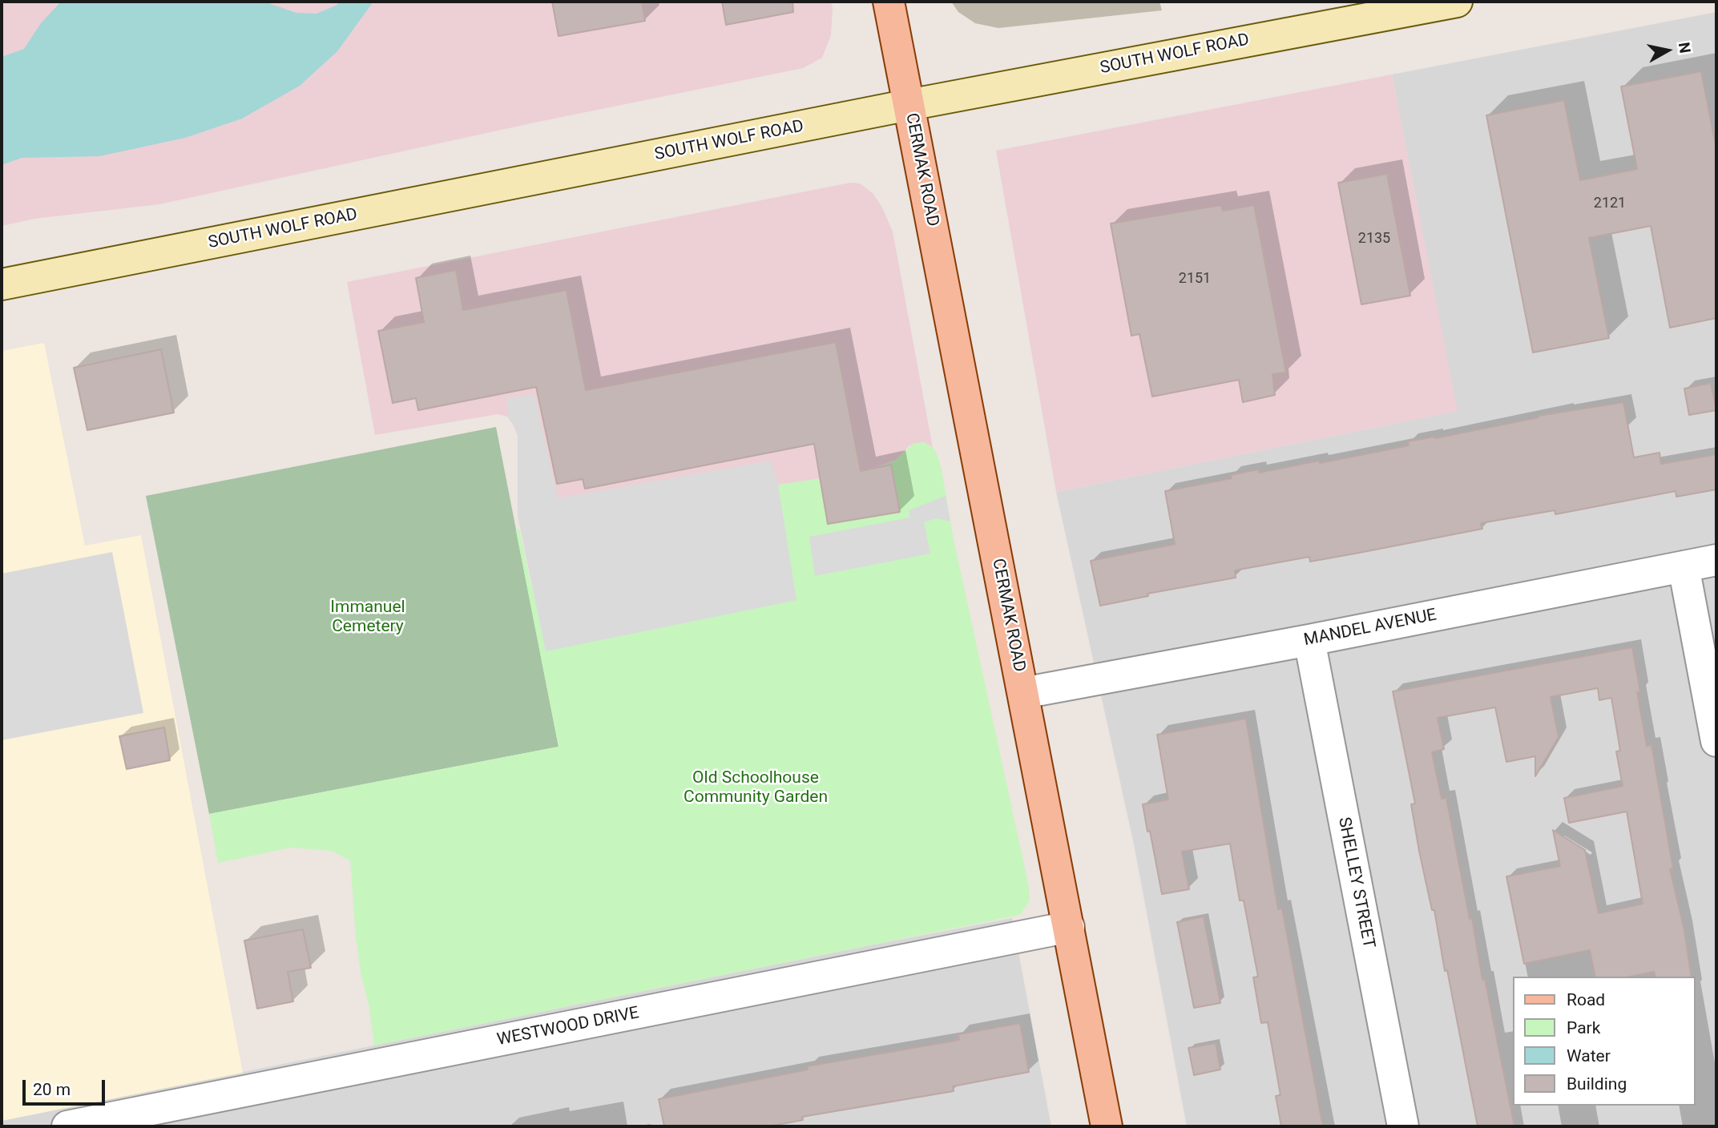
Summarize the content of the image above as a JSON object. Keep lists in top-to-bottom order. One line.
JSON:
{"streets":{"main road":["SOUTH WOLF ROAD","CERMAK ROAD"],"street":["MANDEL AVENUE","SHELLEY STREET","WESTWOOD DRIVE"]},"crossings":[["SOUTH WOLF ROAD","CERMAK ROAD"],["CERMAK ROAD","MANDEL AVENUE"],["CERMAK ROAD","WESTWOOD DRIVE"],["MANDEL AVENUE","SHELLEY STREET"]],"parks":["Immanuel Cemetery","Old Schoolhouse Community Garden"],"house_numbers":["2121","2135","2151"],"legend":["Road","Park","Water","Building"],"scale_bar":"20 m","north":"right"}
